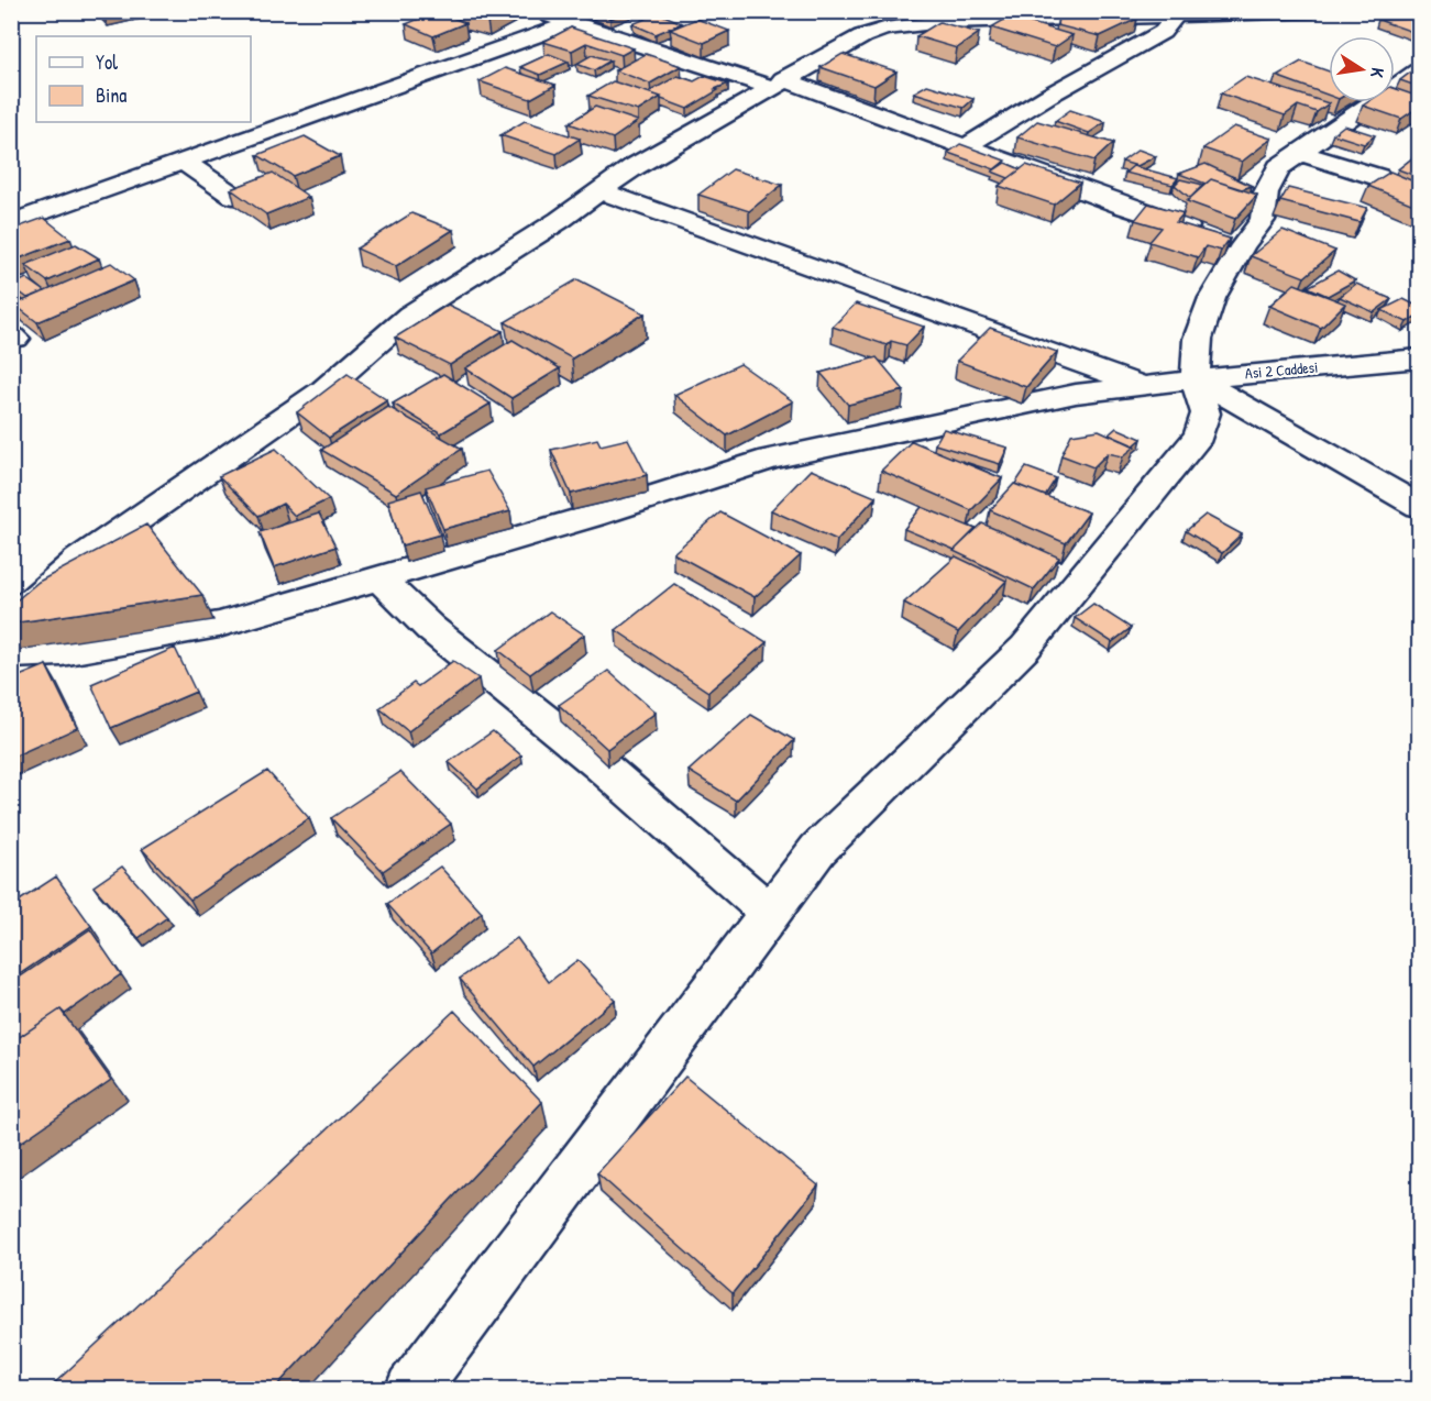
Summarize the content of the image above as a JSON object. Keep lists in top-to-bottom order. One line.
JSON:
{"streets":{"street":["Asi 2 Caddesi"]},"legend":["Yol","Bina"],"north":"right"}
